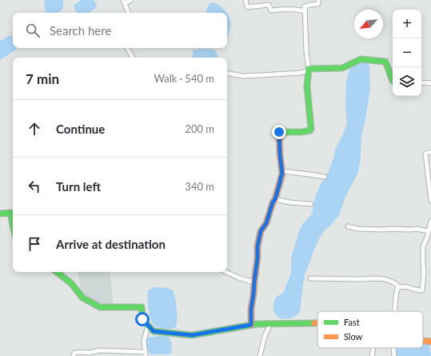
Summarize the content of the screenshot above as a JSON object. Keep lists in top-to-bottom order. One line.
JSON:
{"legend":["Fast","Slow"],"north":"bottom left","page":{"map_buttons":["+","−"],"search":"Search here","heading":["7 min","Walk · 540 m"],"list":[["Continue","200 m"],["Turn left","340 m"],"Arrive at destination"]}}
